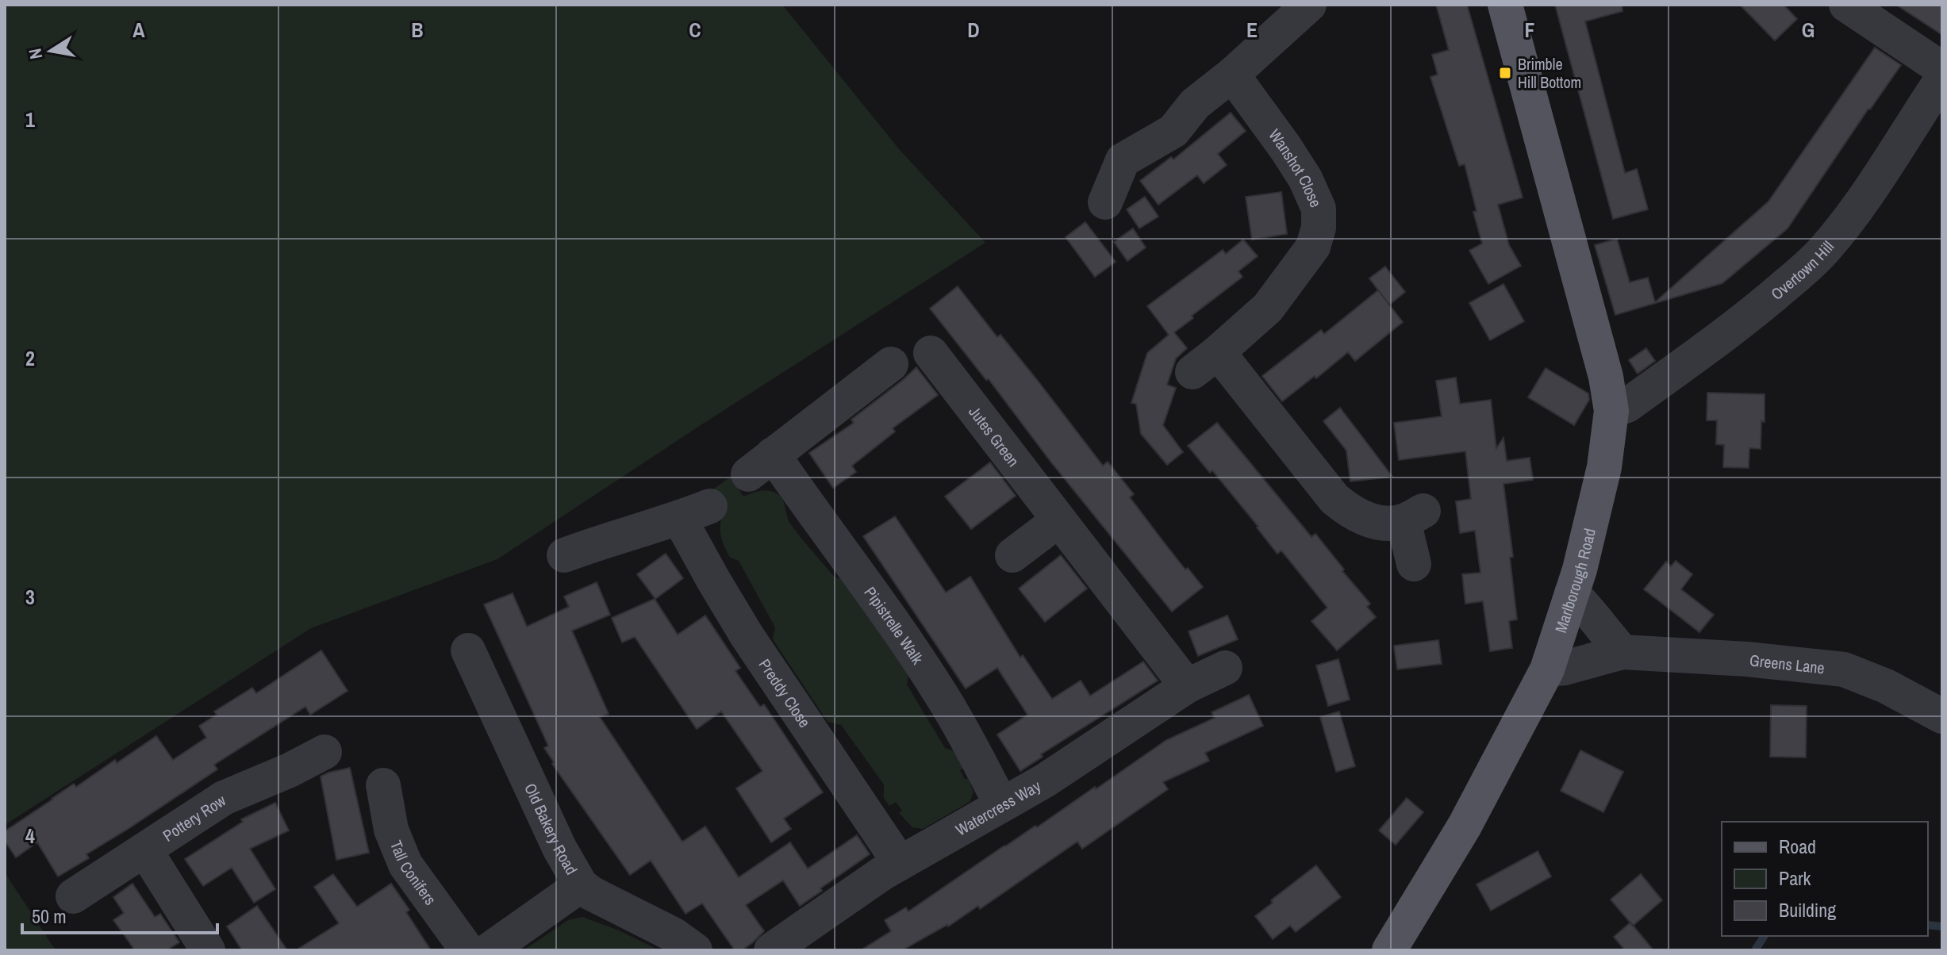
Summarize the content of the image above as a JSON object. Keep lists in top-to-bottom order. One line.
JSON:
{"streets":{"main road":["Marlborough Road"],"street":["Wanshot Close","Overtown Hill","Jutes Green","Pipistrelle Walk","Greens Lane","Preddy Close","Watercress Way","Pottery Row","Old Bakery Road","Tall Conifers"]},"crossings":[["Overtown Hill","Marlborough Road"],["Jutes Green","Watercress Way"],["Marlborough Road","Greens Lane"],["Pipistrelle Walk","Watercress Way"],["Preddy Close","Watercress Way"]],"places":{"transit":["Brimble Hill Bottom"]},"legend":["Road","Park","Building"],"scale_bar":"50 m","north":"left","grid":{"columns":["A","B","C","D","E","F","G"],"rows":["1","2","3","4"]}}
